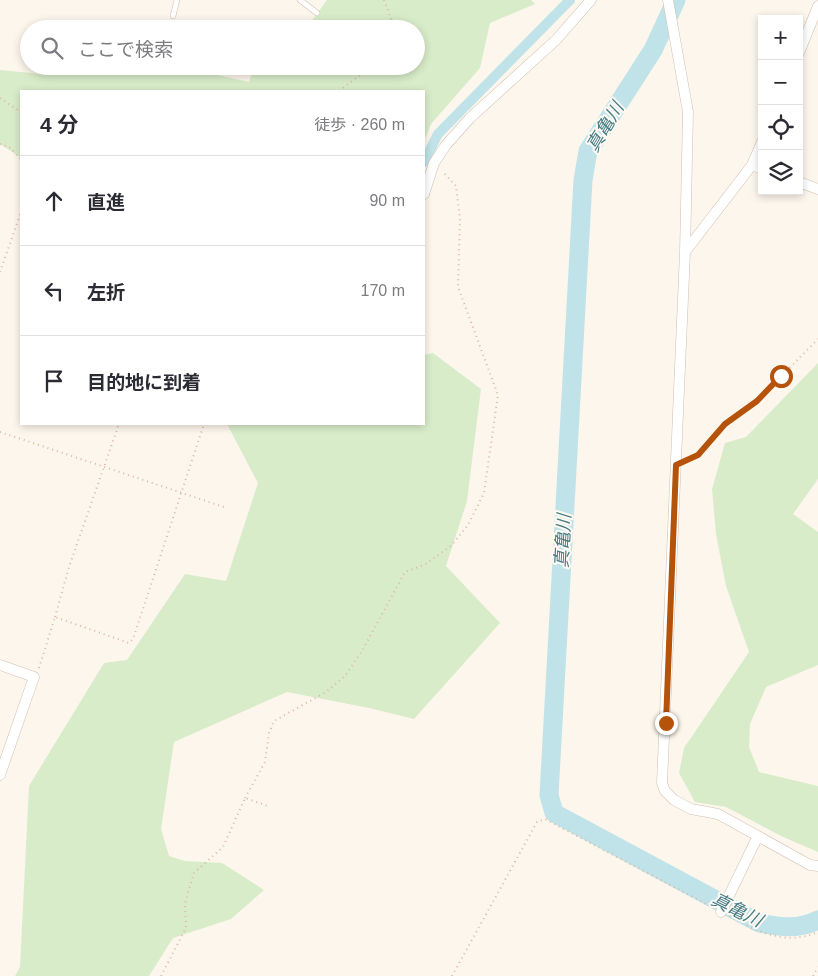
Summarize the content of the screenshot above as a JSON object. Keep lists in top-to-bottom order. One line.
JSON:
{"water":["真亀川"],"page":{"map_buttons":["+","−"],"search":"ここで検索","heading":["4 分","徒歩 · 260 m"],"list":[["直進","90 m"],["左折","170 m"],"目的地に到着"]}}
